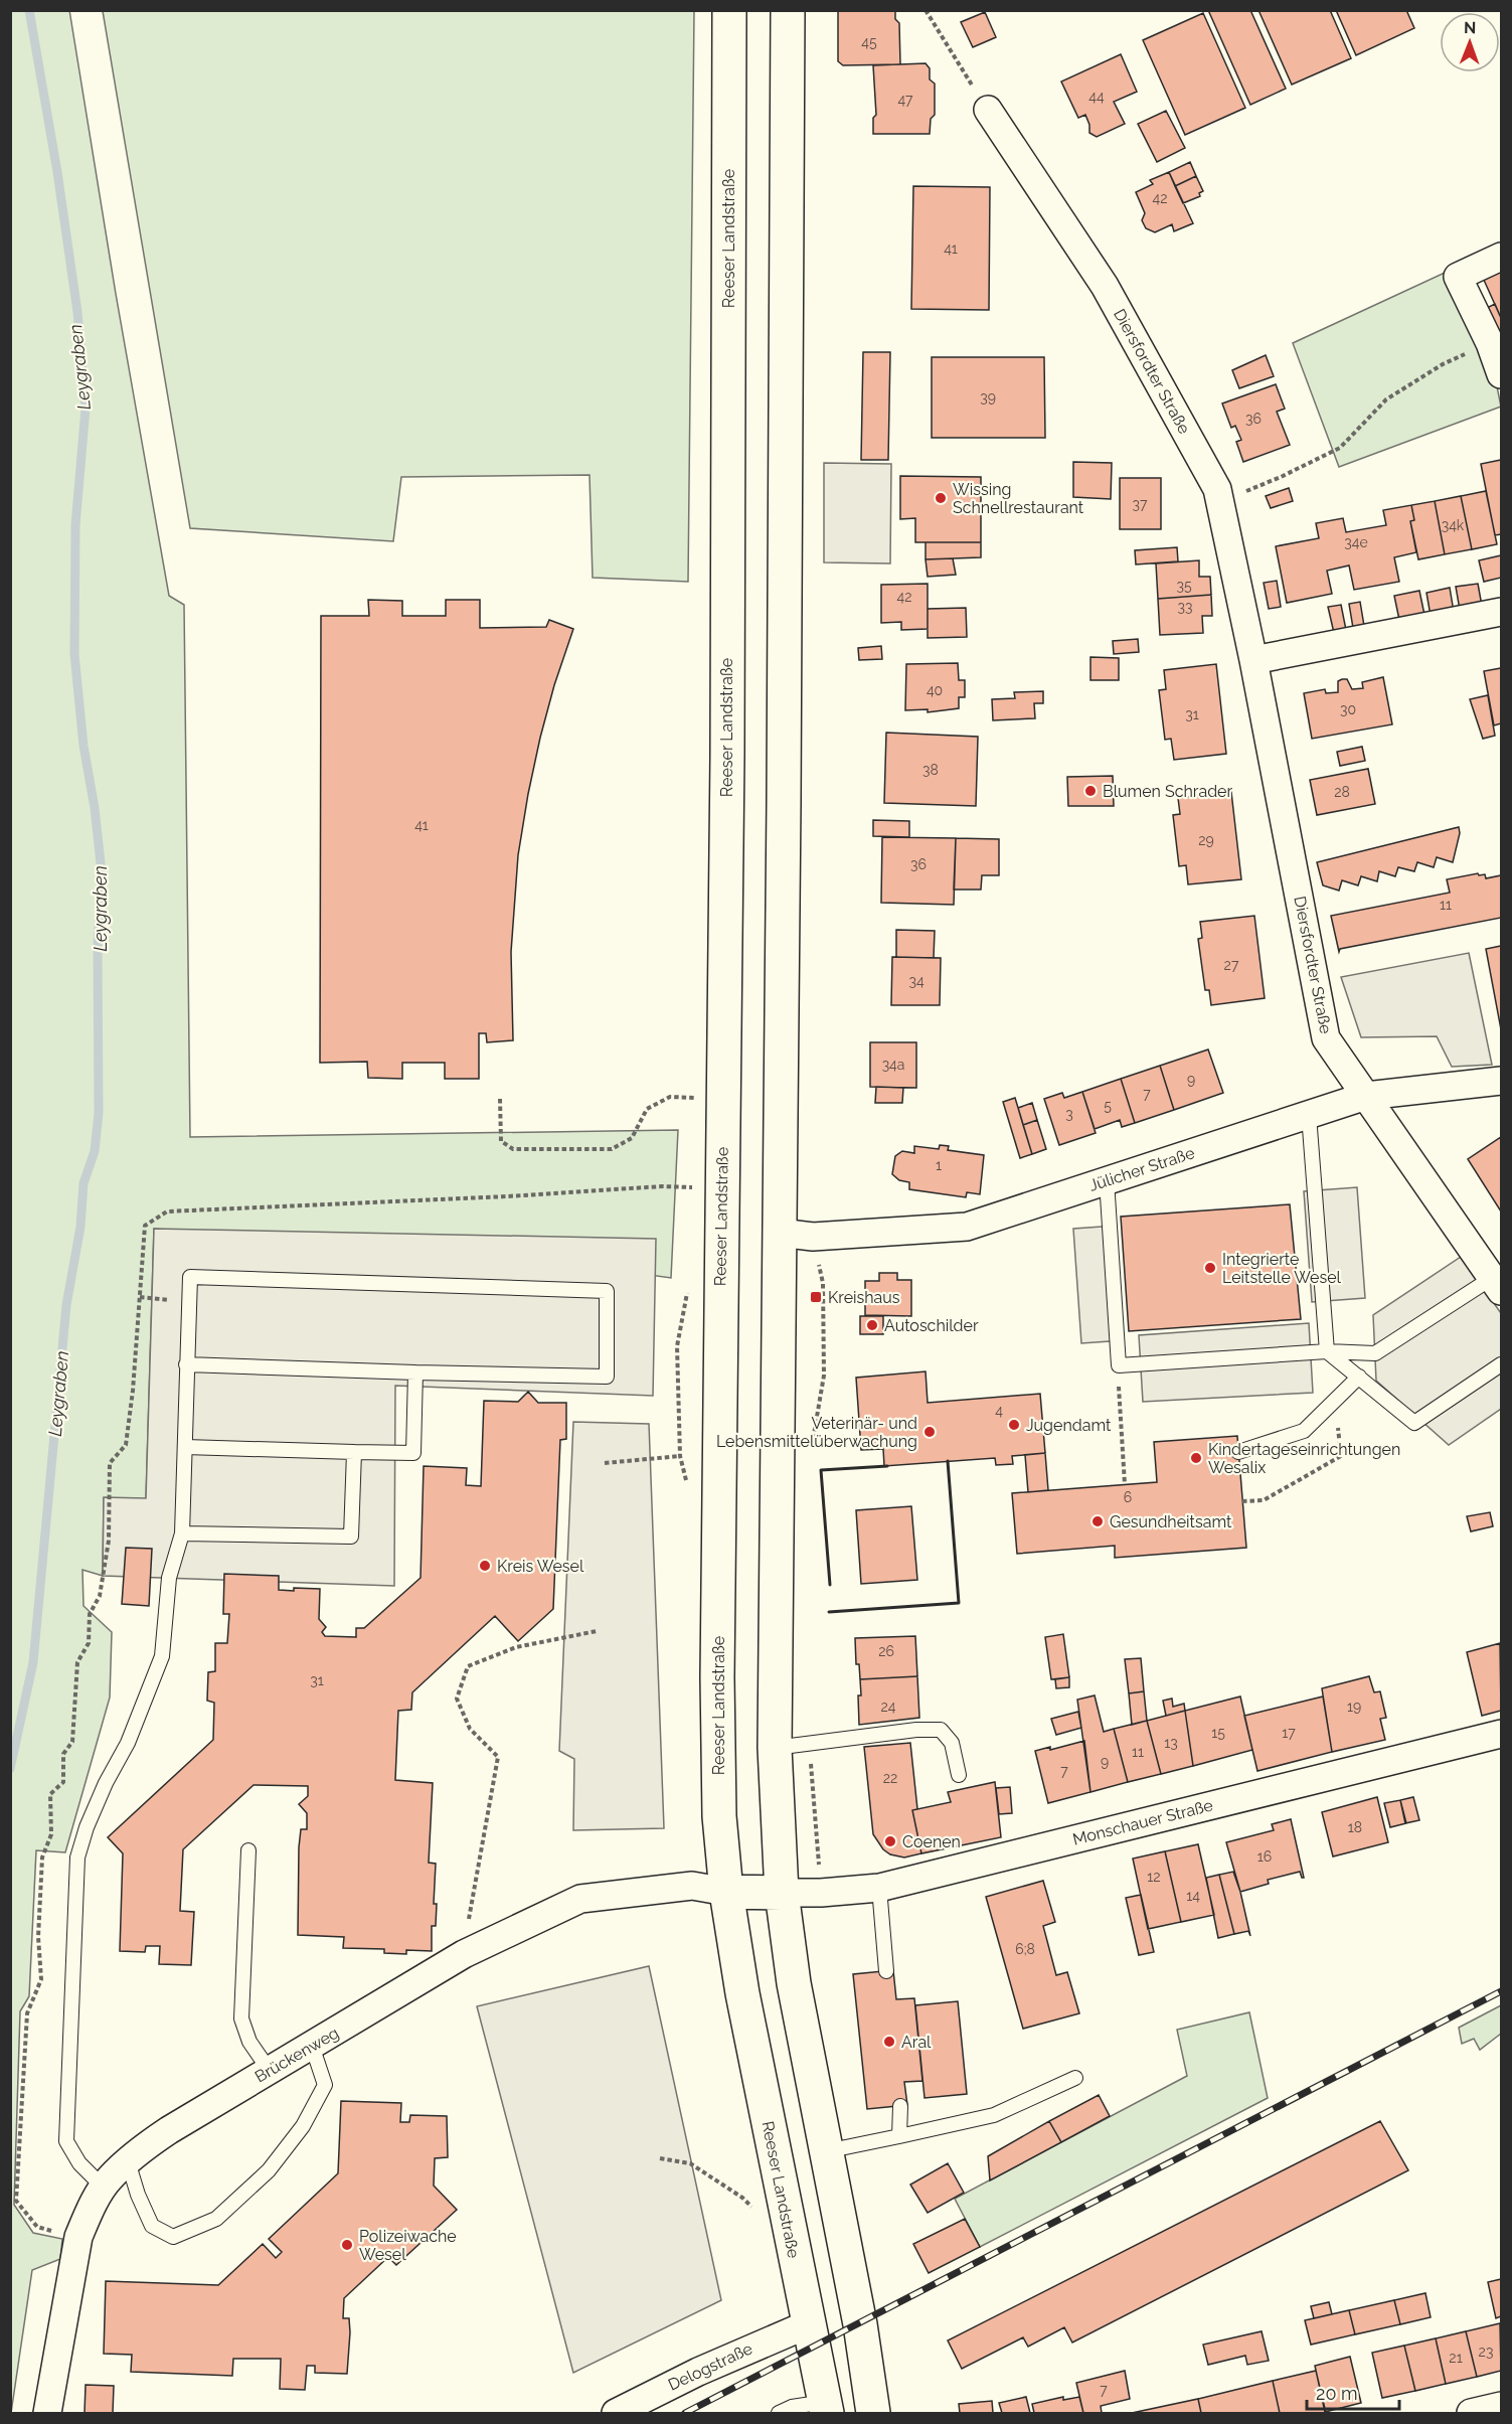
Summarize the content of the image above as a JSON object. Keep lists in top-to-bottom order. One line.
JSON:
{"streets":{"main road":["Reeser Landstraße"],"street":["Diersfordter Straße","Jülicher Straße","Monschauer Straße","Brückenweg","Delogstraße"]},"crossings":[["Reeser Landstraße","Brückenweg"],["Reeser Landstraße","Delogstraße"],["Diersfordter Straße","Jülicher Straße"]],"water":["Leygraben"],"places":{"other":["Wissing Schnellrestaurant","Blumen Schrader","Integrierte Leitstelle Wesel","Autoschilder","Jugendamt","Veterinär- und Lebensmittelüberwachung","Kindertageseinrichtungen Wesalix","Gesundheitsamt","Kreis Wesel","Coenen","Aral","Polizeiwache Wesel"],"transit":["Kreishaus"]},"house_numbers":["45","44","47","42","41","39","36","37","34k","34e","35","42","33","40","30","31","38","28","41","29","36","11","27","34","34a","9","7","5","3","1","4","6","26","31","24","19","15","17","13","11","9","7","22","18","16","12","14","6;8","23","21","7"],"scale_bar":"20 m","north":"top"}
